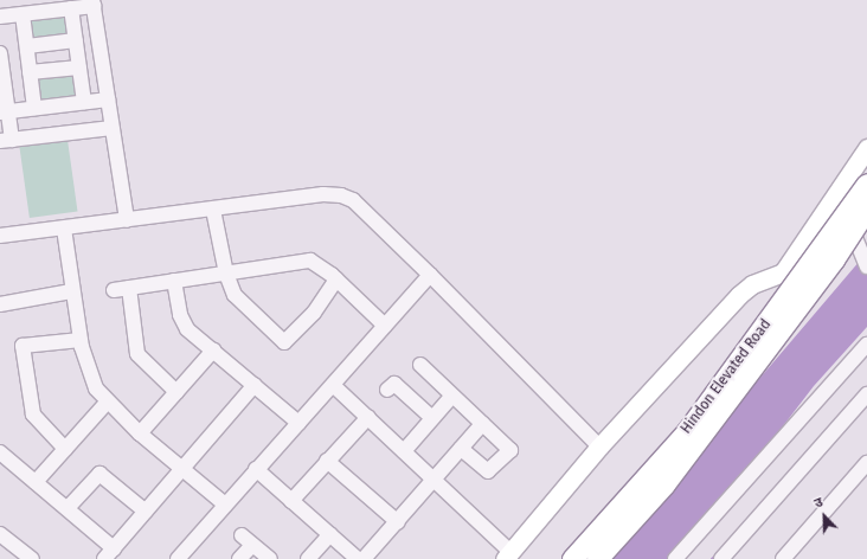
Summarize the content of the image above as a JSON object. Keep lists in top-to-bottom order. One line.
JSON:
{"streets":{"highway":["Hindon Elevated Road"]},"north":"top left"}
